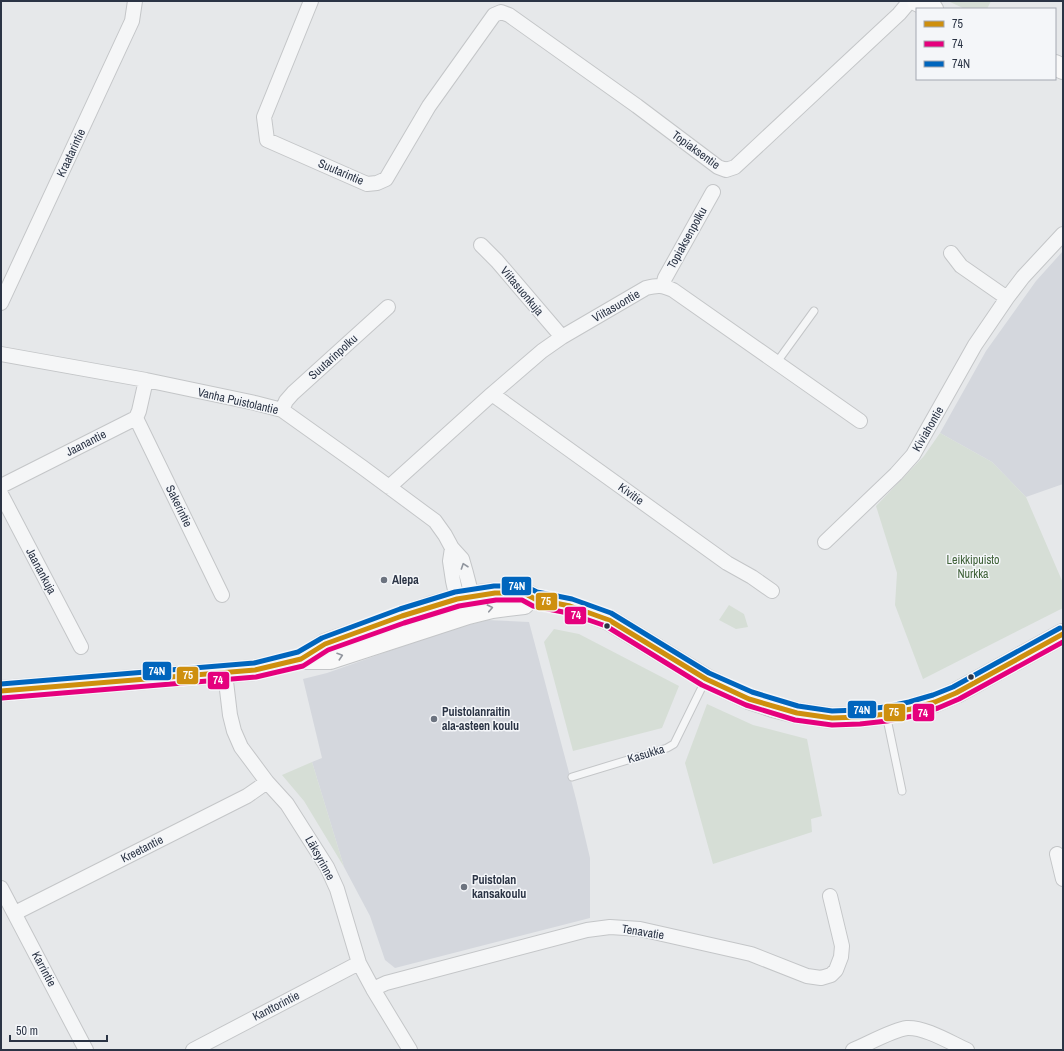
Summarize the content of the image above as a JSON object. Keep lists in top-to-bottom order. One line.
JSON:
{"streets":{"street":["Topiaksentie","Kraatarintie","Suutarintie","Topiaksenpolku","Viitasuonkuja","Viitasuontie","Suutarinpolku","Vanha Puistolantie","Kiviahontie","Jaanantie","Kivitie","Sakerintie","Jaanankuja","Kreetantie","Läksyrinne","Tenavatie","Karrintie","Kanttorintie"],"lane":["Kasukka"]},"crossings":[["Topiaksentie","Suutarintie"],["Topiaksenpolku","Viitasuontie"],["Viitasuonkuja","Viitasuontie"],["Viitasuontie","Vanha Puistolantie"],["Viitasuontie","Kivitie"],["Suutarinpolku","Vanha Puistolantie"],["Jaanantie","Sakerintie"],["Kreetantie","Läksyrinne"],["Kreetantie","Karrintie"],["Läksyrinne","Tenavatie"],["Läksyrinne","Kanttorintie"]],"parks":["Leikkipuisto Nurkka"],"places":["Alepa","Puistolanraitin ala-asteen koulu","Puistolan kansakoulu"],"lines":["transit line 74N","transit line 75","transit line 74"],"legend":["75","74","74N"],"scale_bar":"50 m"}
